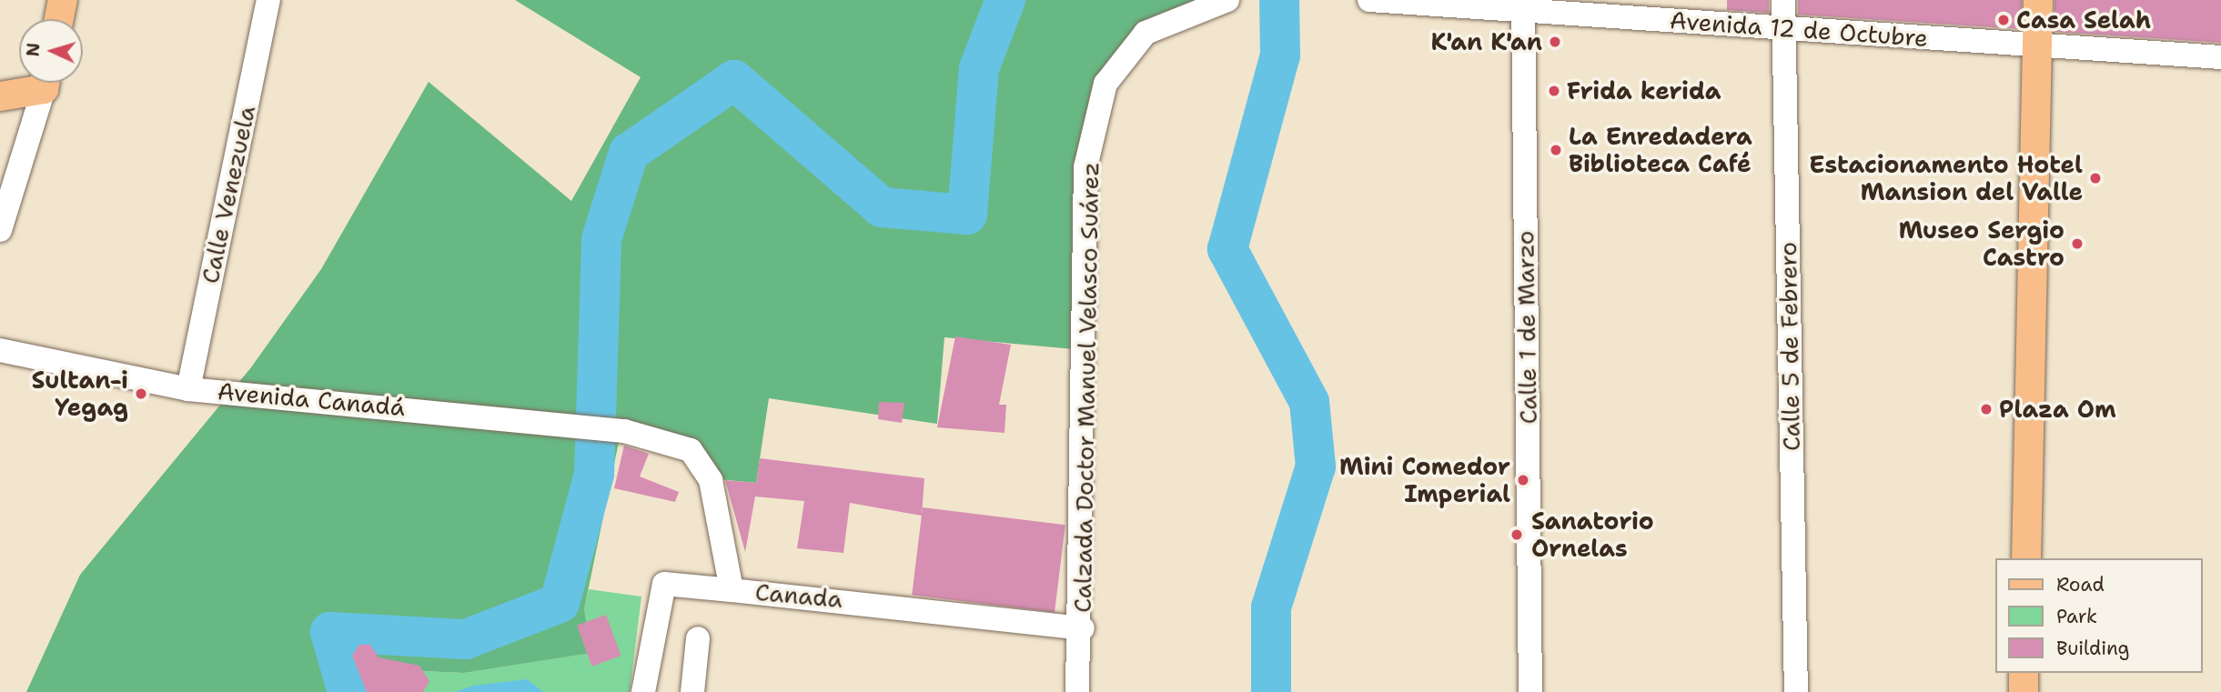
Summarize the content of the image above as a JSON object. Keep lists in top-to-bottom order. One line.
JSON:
{"streets":{"street":["Avenida 12 de Octubre","Calle Venezuela","Calle 1 de Marzo","Calle 5 de Febrero","Calzada Doctor Manuel Velasco Suárez","Avenida Canadá","Canada"]},"crossings":[["Avenida 12 de Octubre","Calle 1 de Marzo"],["Avenida 12 de Octubre","Calle 5 de Febrero"],["Calle Venezuela","Avenida Canadá"],["Calzada Doctor Manuel Velasco Suárez","Canada"],["Avenida Canadá","Canada"]],"places":["Casa Selah","K'an K'an","Frida kerida","La Enredadera Biblioteca Café","Estacionamento Hotel Mansion del Valle","Museo Sergio Castro","Sultan-i Yegag","Plaza Om","Mini Comedor Imperial","Sanatorio Ornelas"],"legend":["Road","Park","Building"],"north":"left"}
